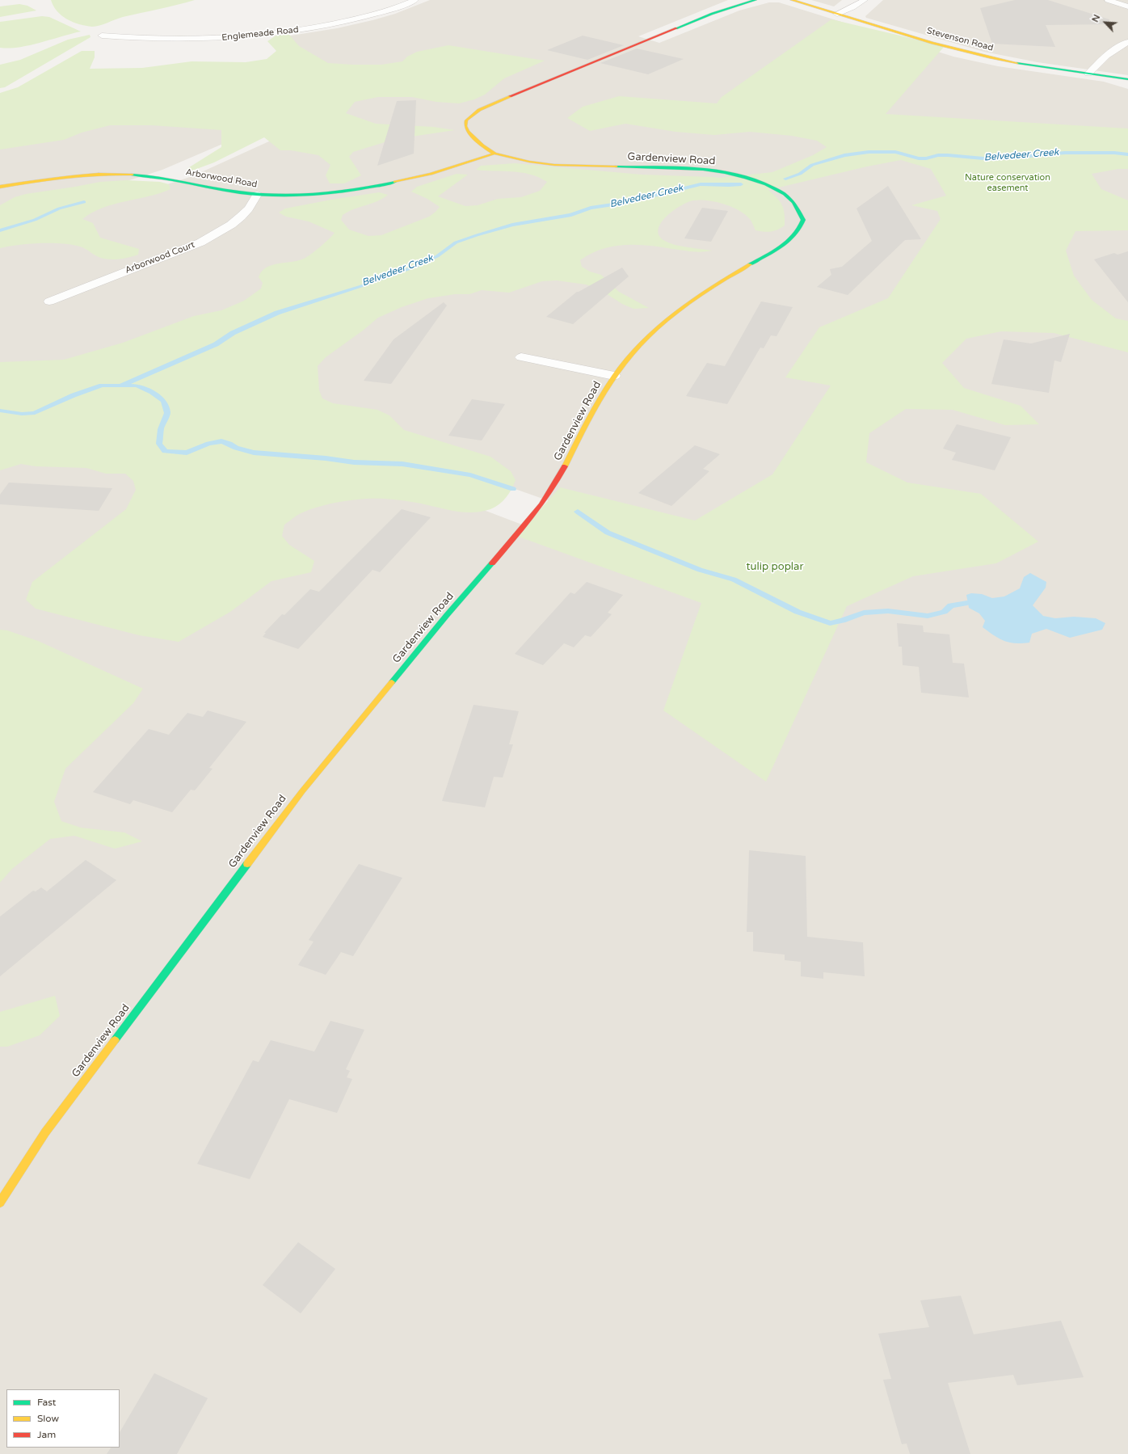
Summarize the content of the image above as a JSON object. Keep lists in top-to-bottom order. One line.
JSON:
{"streets":{"street":["Englemeade Road","Stevenson Road","Gardenview Road","Arborwood Road","Arborwood Court"]},"crossings":[["Gardenview Road","Arborwood Road"],["Arborwood Road","Arborwood Court"]],"water":["Belvedeer Creek"],"parks":["Nature conservation easement","tulip poplar"],"legend":["Fast","Slow","Jam"],"north":"top left"}
